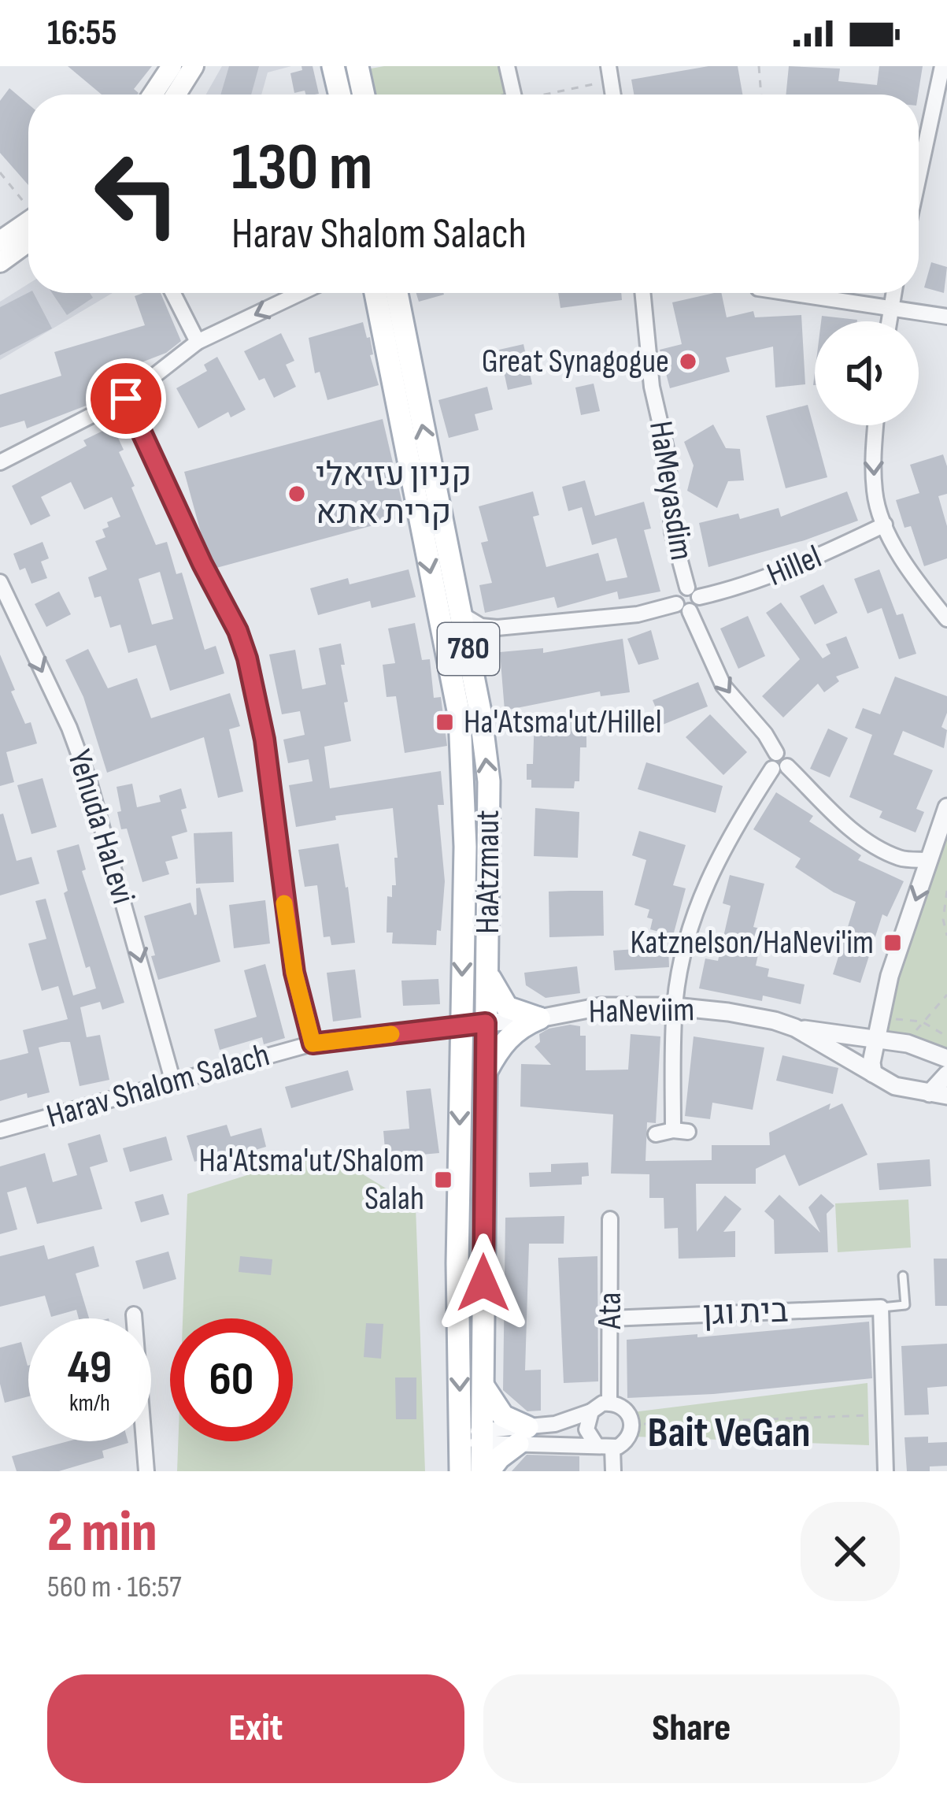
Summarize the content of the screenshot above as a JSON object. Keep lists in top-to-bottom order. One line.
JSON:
{"streets":{"main road":["780","HaAtzmaut"],"street":["HaMeyasdim","Hillel","Yehuda HaLevi","HaNeviim","Harav Shalom Salach","Ata","בית וגן"]},"crossings":[["HaMeyasdim","Hillel"],["Yehuda HaLevi","Harav Shalom Salach"],["HaAtzmaut","HaNeviim"],["HaAtzmaut","Harav Shalom Salach"],["HaNeviim","Harav Shalom Salach"],["Ata","בית וגן"]],"one_way":["Yehuda HaLevi"],"districts":["Bait VeGan"],"places":{"other":["Great Synagogue","קניון עזיאלי קרית אתא"],"transit":["Ha'Atsma'ut/Hillel","Katznelson/HaNevi'im","Ha'Atsma'ut/Shalom Salah"]},"page":{"status":"16:55","turn":["130 m","Harav Shalom Salach"],"speed":"49 km/h","limit":"60","heading":["2 min","560 m · 16:57"],"buttons":["Exit","Share"]}}
